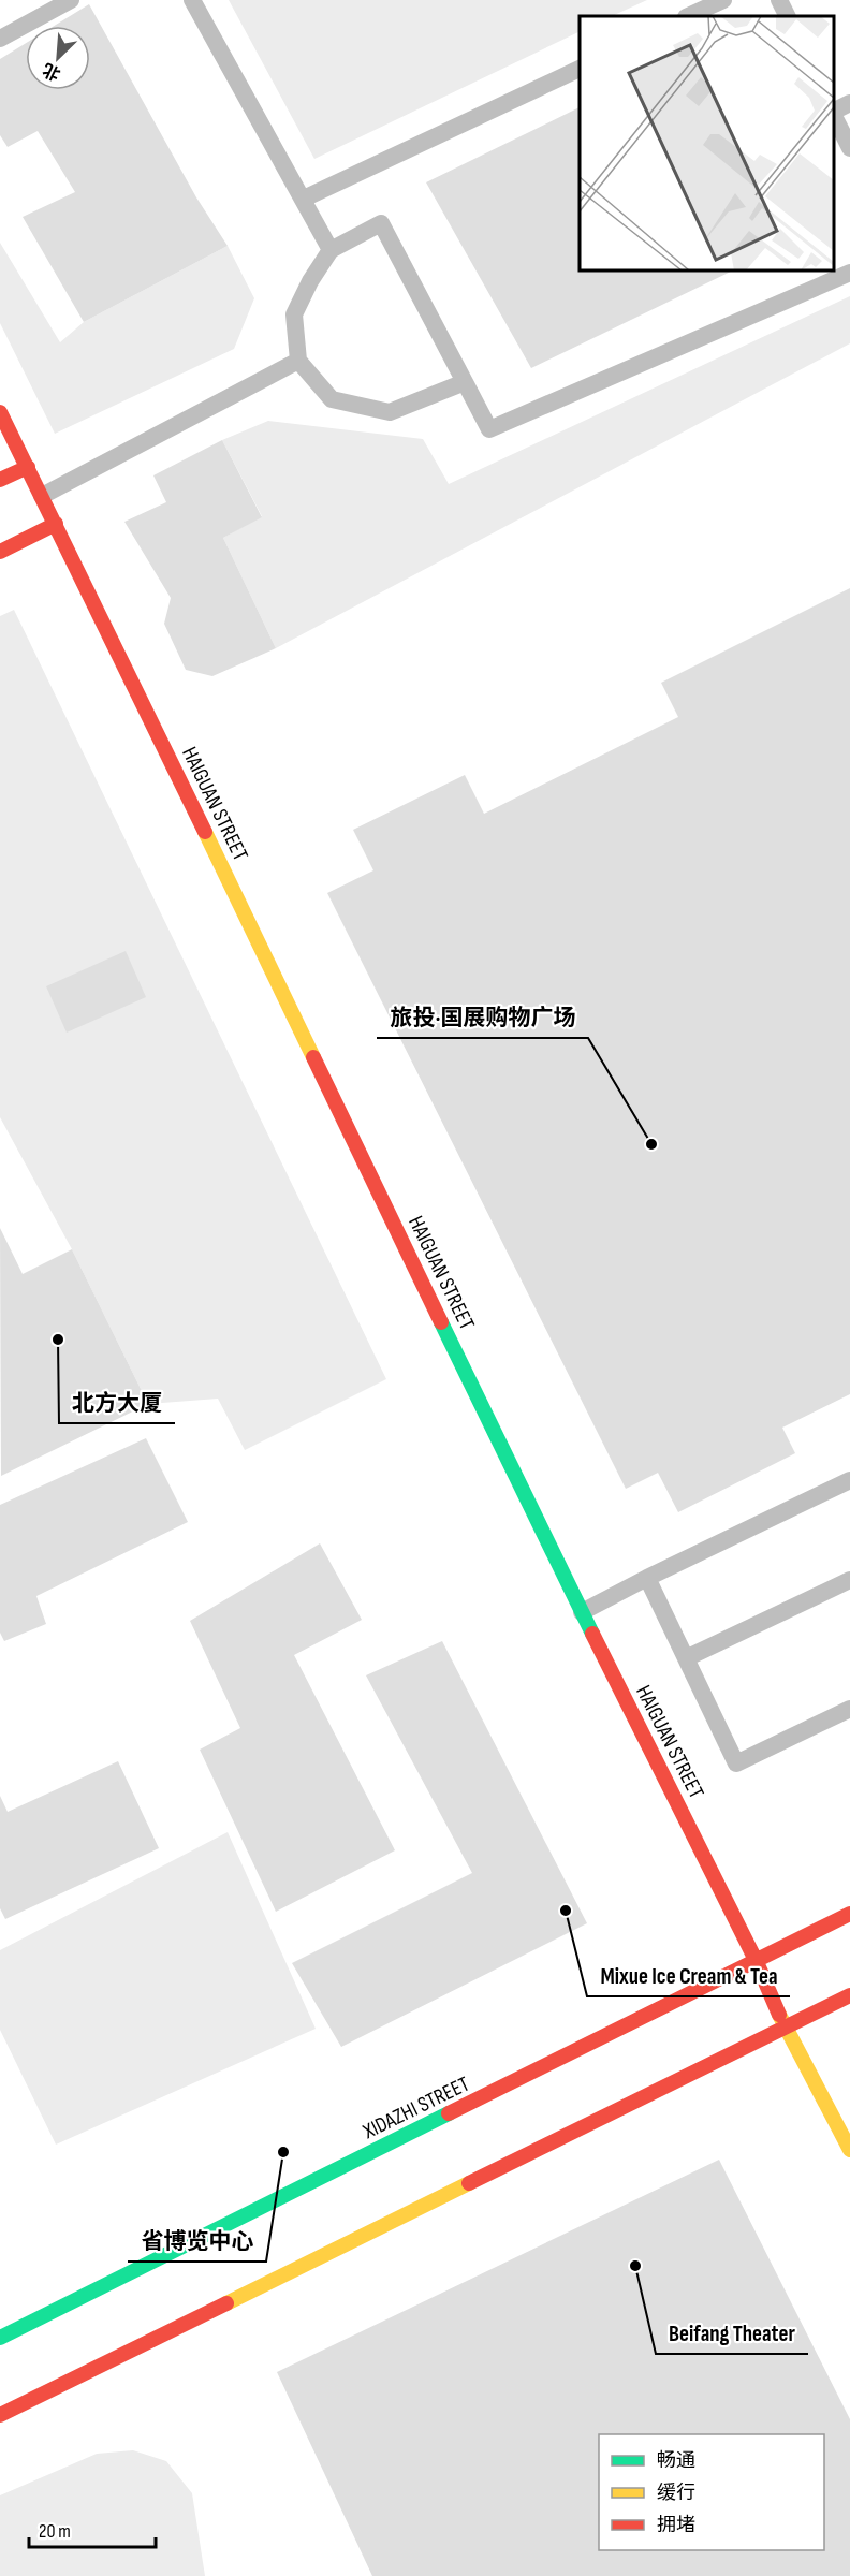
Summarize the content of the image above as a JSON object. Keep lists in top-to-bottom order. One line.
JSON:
{"streets":{"main road":["HAIGUAN STREET","XIDAZHI STREET"]},"crossings":[["HAIGUAN STREET","XIDAZHI STREET"]],"places":["旅投·国展购物广场","北方大厦","Mixue Ice Cream & Tea","省博览中心","Beifang Theater"],"legend":["畅通","缓行","拥堵"],"scale_bar":"20 m","north":"bottom left"}
